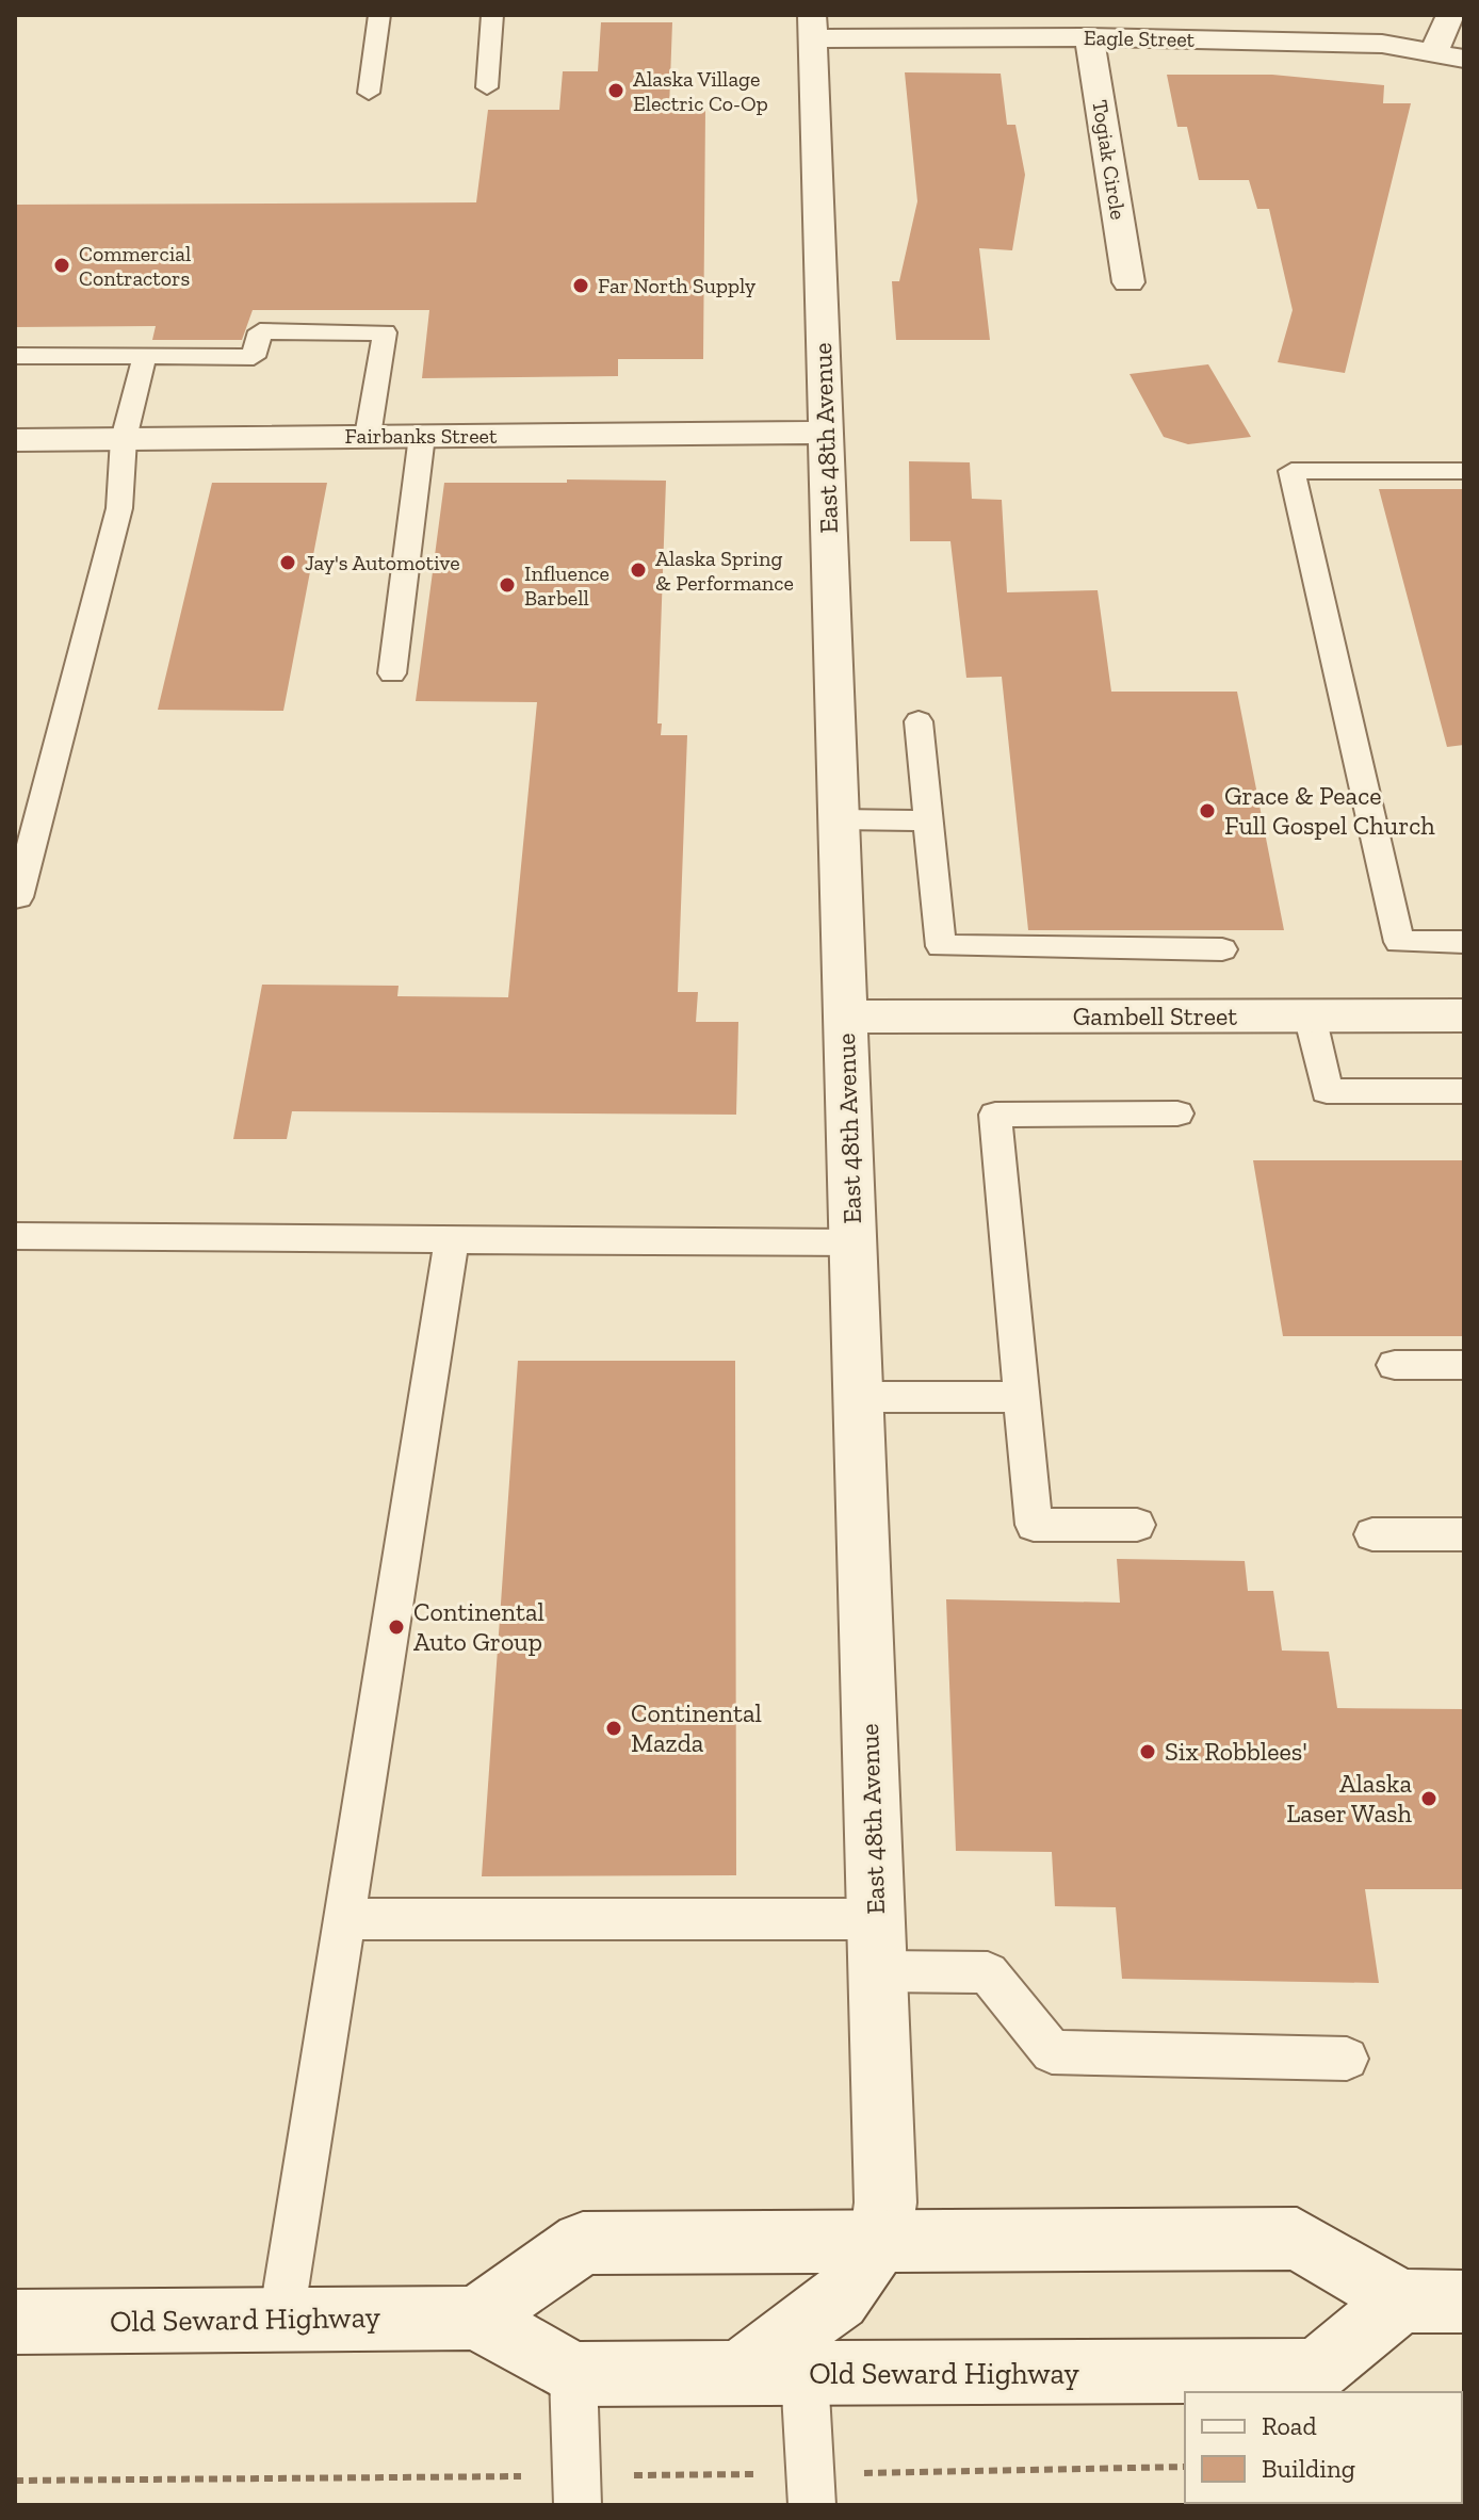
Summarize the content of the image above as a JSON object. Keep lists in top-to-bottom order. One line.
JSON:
{"streets":{"street":["Eagle Street","Togiak Circle","Fairbanks Street","East 48th Avenue","Gambell Street","Old Seward Highway"]},"crossings":[["Eagle Street","Togiak Circle"],["Eagle Street","East 48th Avenue"],["Fairbanks Street","East 48th Avenue"],["East 48th Avenue","Gambell Street"]],"places":["Alaska Village Electric Co-Op","Commercial Contractors","Far North Supply","Jay's Automotive","Alaska Spring & Performance","Influence Barbell","Grace & Peace Full Gospel Church","Continental Auto Group","Continental Mazda","Six Robblees'","Alaska Laser Wash"],"legend":["Road","Building"]}
